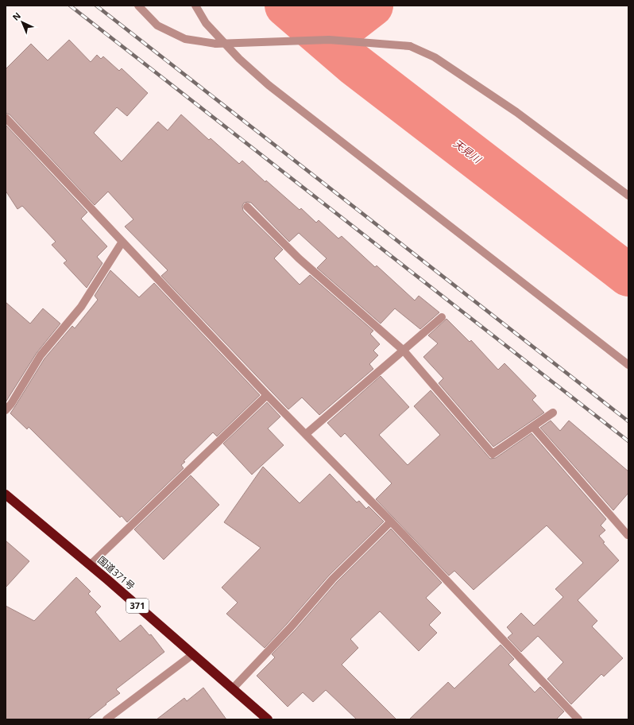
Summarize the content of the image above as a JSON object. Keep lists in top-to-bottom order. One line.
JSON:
{"streets":{"highway":["国道371号","371"]},"water":["天見川"],"north":"top left"}
